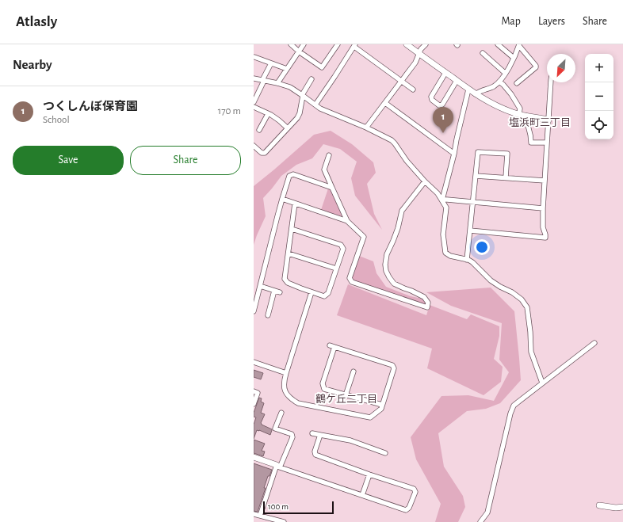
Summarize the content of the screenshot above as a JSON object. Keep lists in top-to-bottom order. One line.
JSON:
{"districts":["塩浜町三丁目","鶴ケ丘二丁目"],"scale_bar":"100 m","north":"bottom left","page":{"header":"Atlasly","nav":["Map","Layers","Share"],"heading":"Nearby","map_buttons":["+","−"],"list":[{"mark":"1","name":"つくしんぼ保育園","note":"School","value":"170 m"}],"pins":"1","buttons":["Save","Share"],"scale":"100 m"}}
